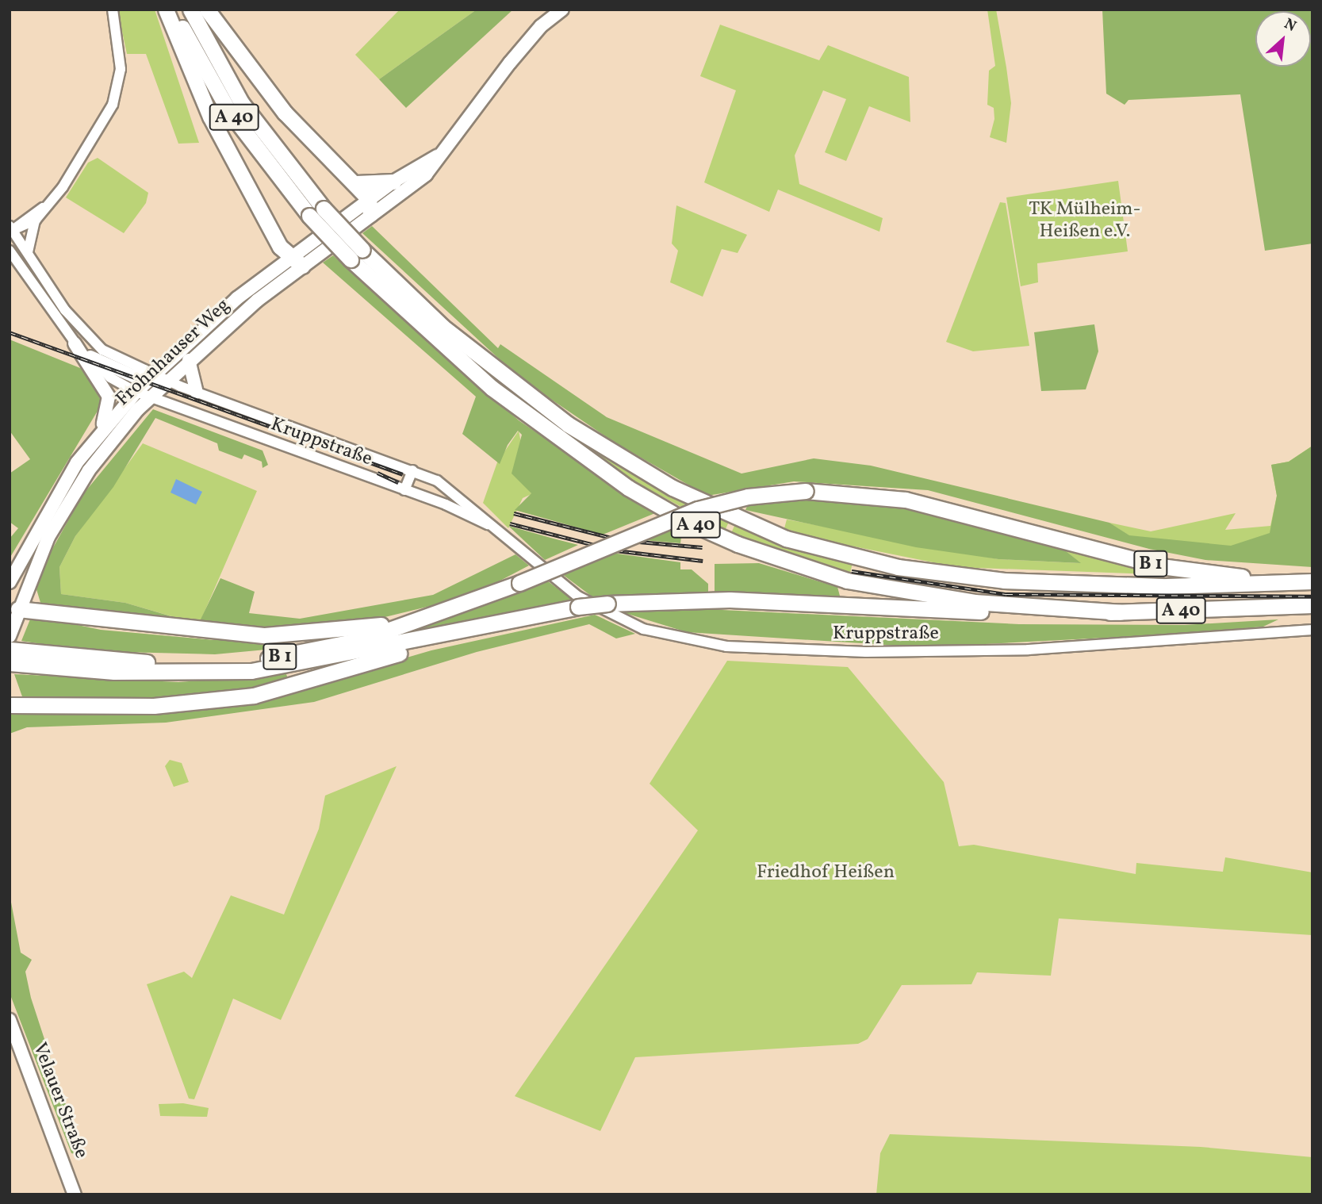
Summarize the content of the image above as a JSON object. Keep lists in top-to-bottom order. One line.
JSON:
{"streets":{"highway":["A 40","B 1"],"main road":["Frohnhauser Weg","Velauer Straße"],"street":["Kruppstraße"]},"crossings":[["A 40","B 1"],["Frohnhauser Weg","Kruppstraße"]],"parks":["TK Mülheim- Heißen e.V.","Friedhof Heißen"],"north":"top right"}
